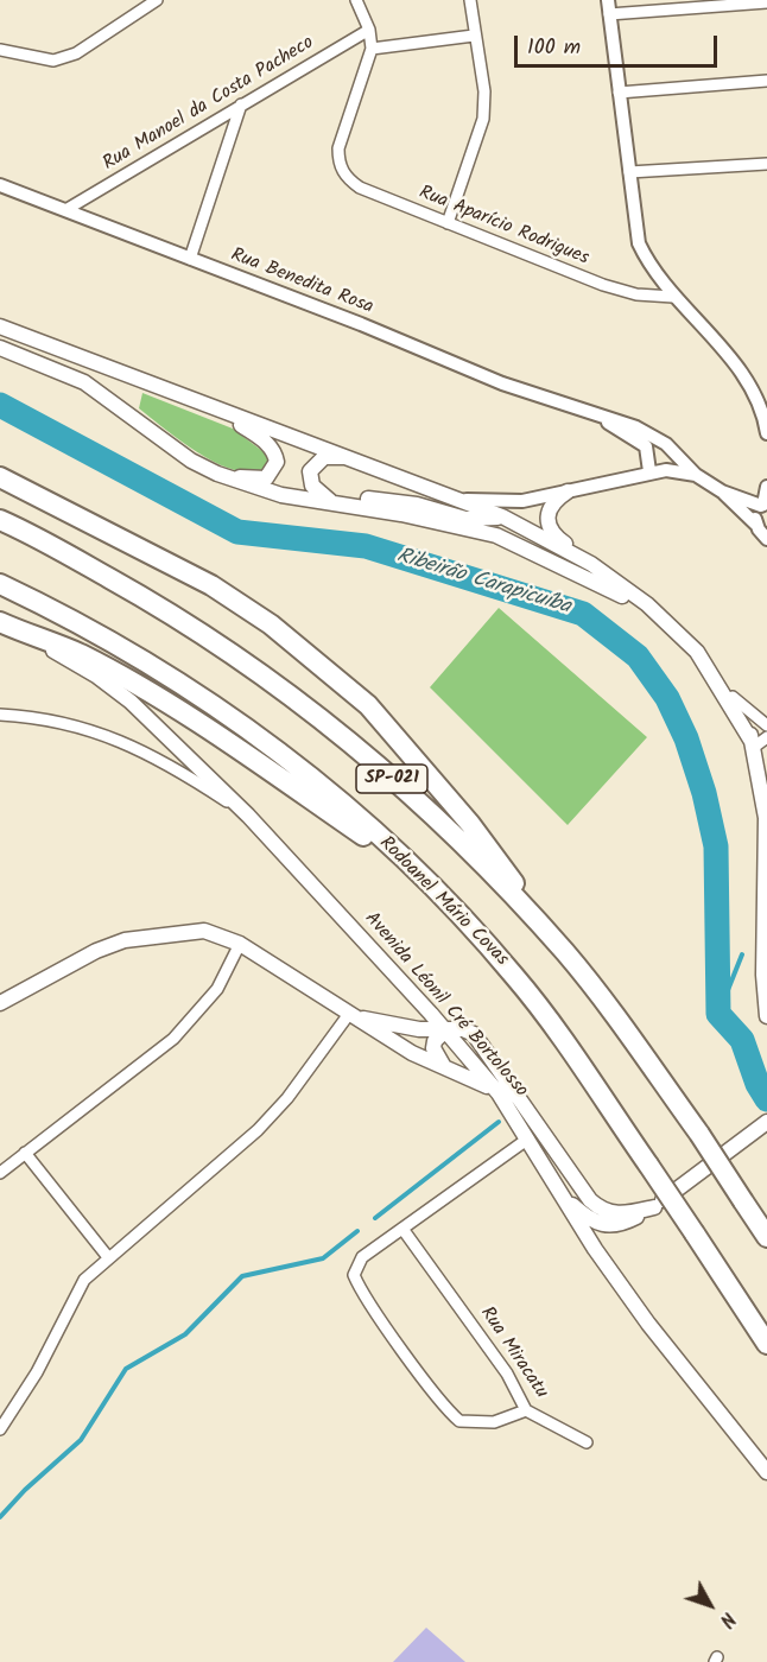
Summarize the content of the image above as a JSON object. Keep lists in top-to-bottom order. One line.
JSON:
{"streets":{"highway":["SP-021","Rodoanel Mário Covas"],"main road":["Avenida Léonil Cré Bortolosso"],"street":["Rua Manoel da Costa Pacheco","Rua Aparício Rodrigues","Rua Benedita Rosa","Rua Miracatu"]},"crossings":[["Rua Manoel da Costa Pacheco","Rua Aparício Rodrigues"],["Rua Manoel da Costa Pacheco","Rua Benedita Rosa"]],"water":["Ribeirão Carapicuíba"],"scale_bar":"100 m","north":"bottom right"}
